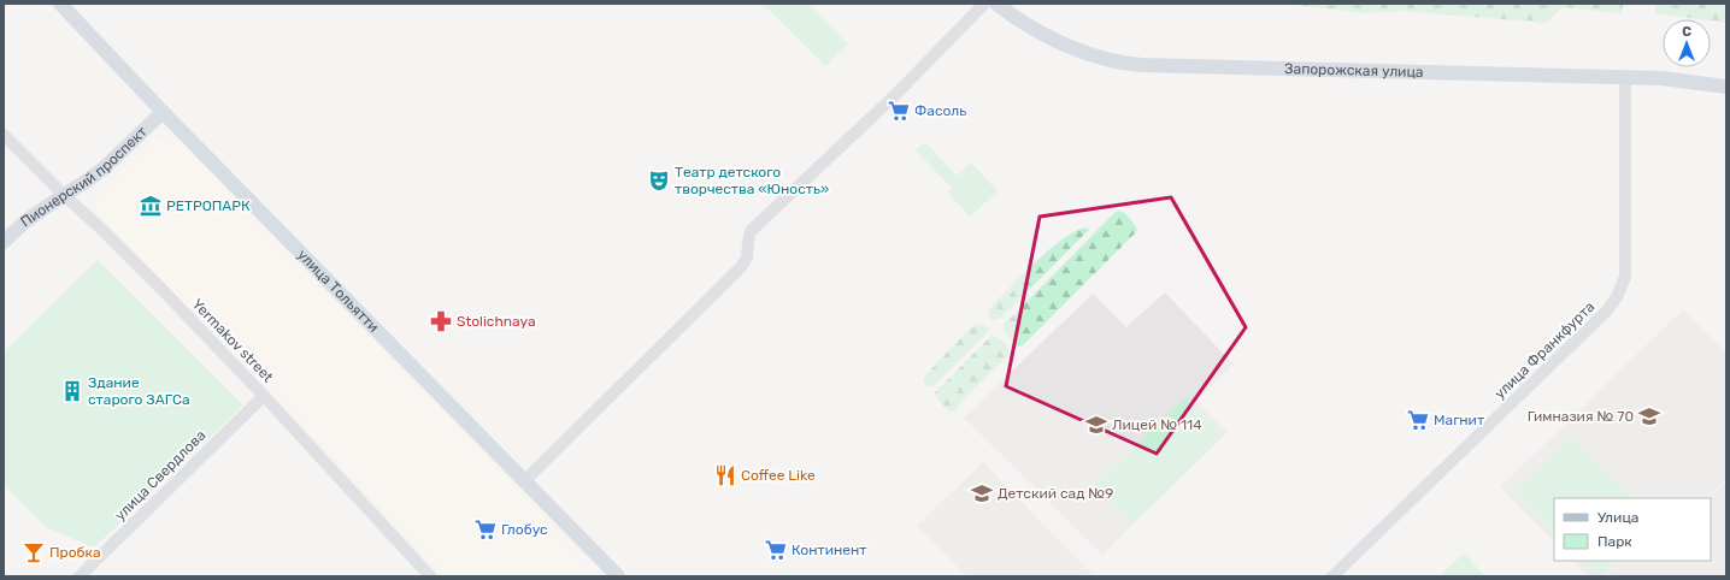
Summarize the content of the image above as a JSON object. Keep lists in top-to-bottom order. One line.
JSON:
{"streets":{"main road":["Запорожская улица","Пионерский проспект","улица Тольятти"],"street":["Yermakov street","улица Франкфурта","улица Свердлова"]},"crossings":[["Запорожская улица","улица Франкфурта"],["Пионерский проспект","улица Тольятти"],["Пионерский проспект","Yermakov street"],["Yermakov street","улица Свердлова"]],"places":{"supermarket":["Фасоль","Магнит","Глобус","Континент"],"theatre":["Театр детского творчества «Юность»"],"museum":["РЕТРОПАРК"],"pharmacy":["Stolichnaya"],"building":["Здание старого ЗАГСа"],"school or university":["Гимназия № 70","Лицей № 114","Детский сад №9"],"restaurant":["Coffee Like"],"bar":["Пробка"]},"legend":["Улица","Парк"],"north":"top"}
